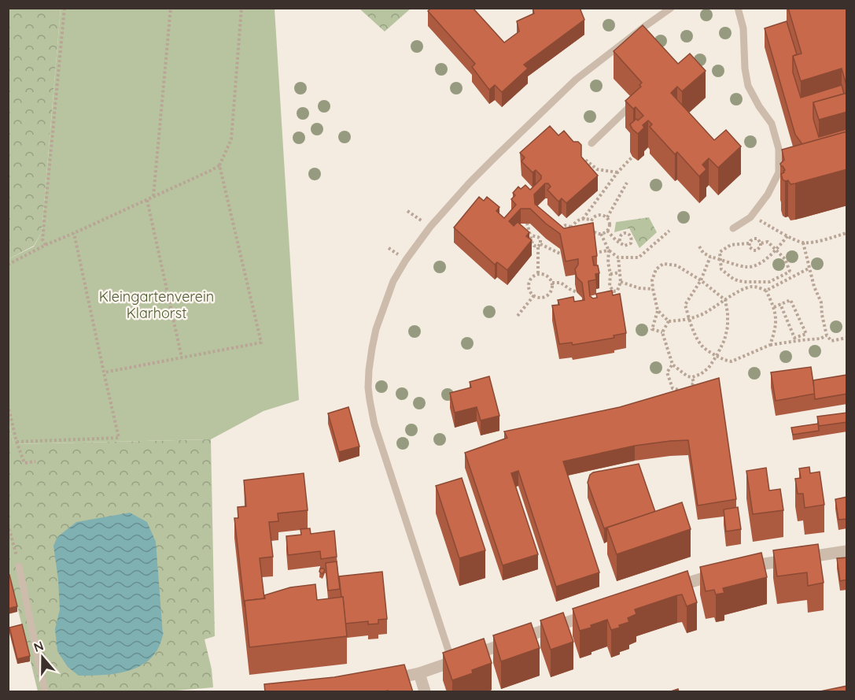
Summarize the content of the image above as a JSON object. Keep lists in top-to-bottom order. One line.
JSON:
{"parks":["Kleingartenverein Klarhorst"],"north":"top"}
